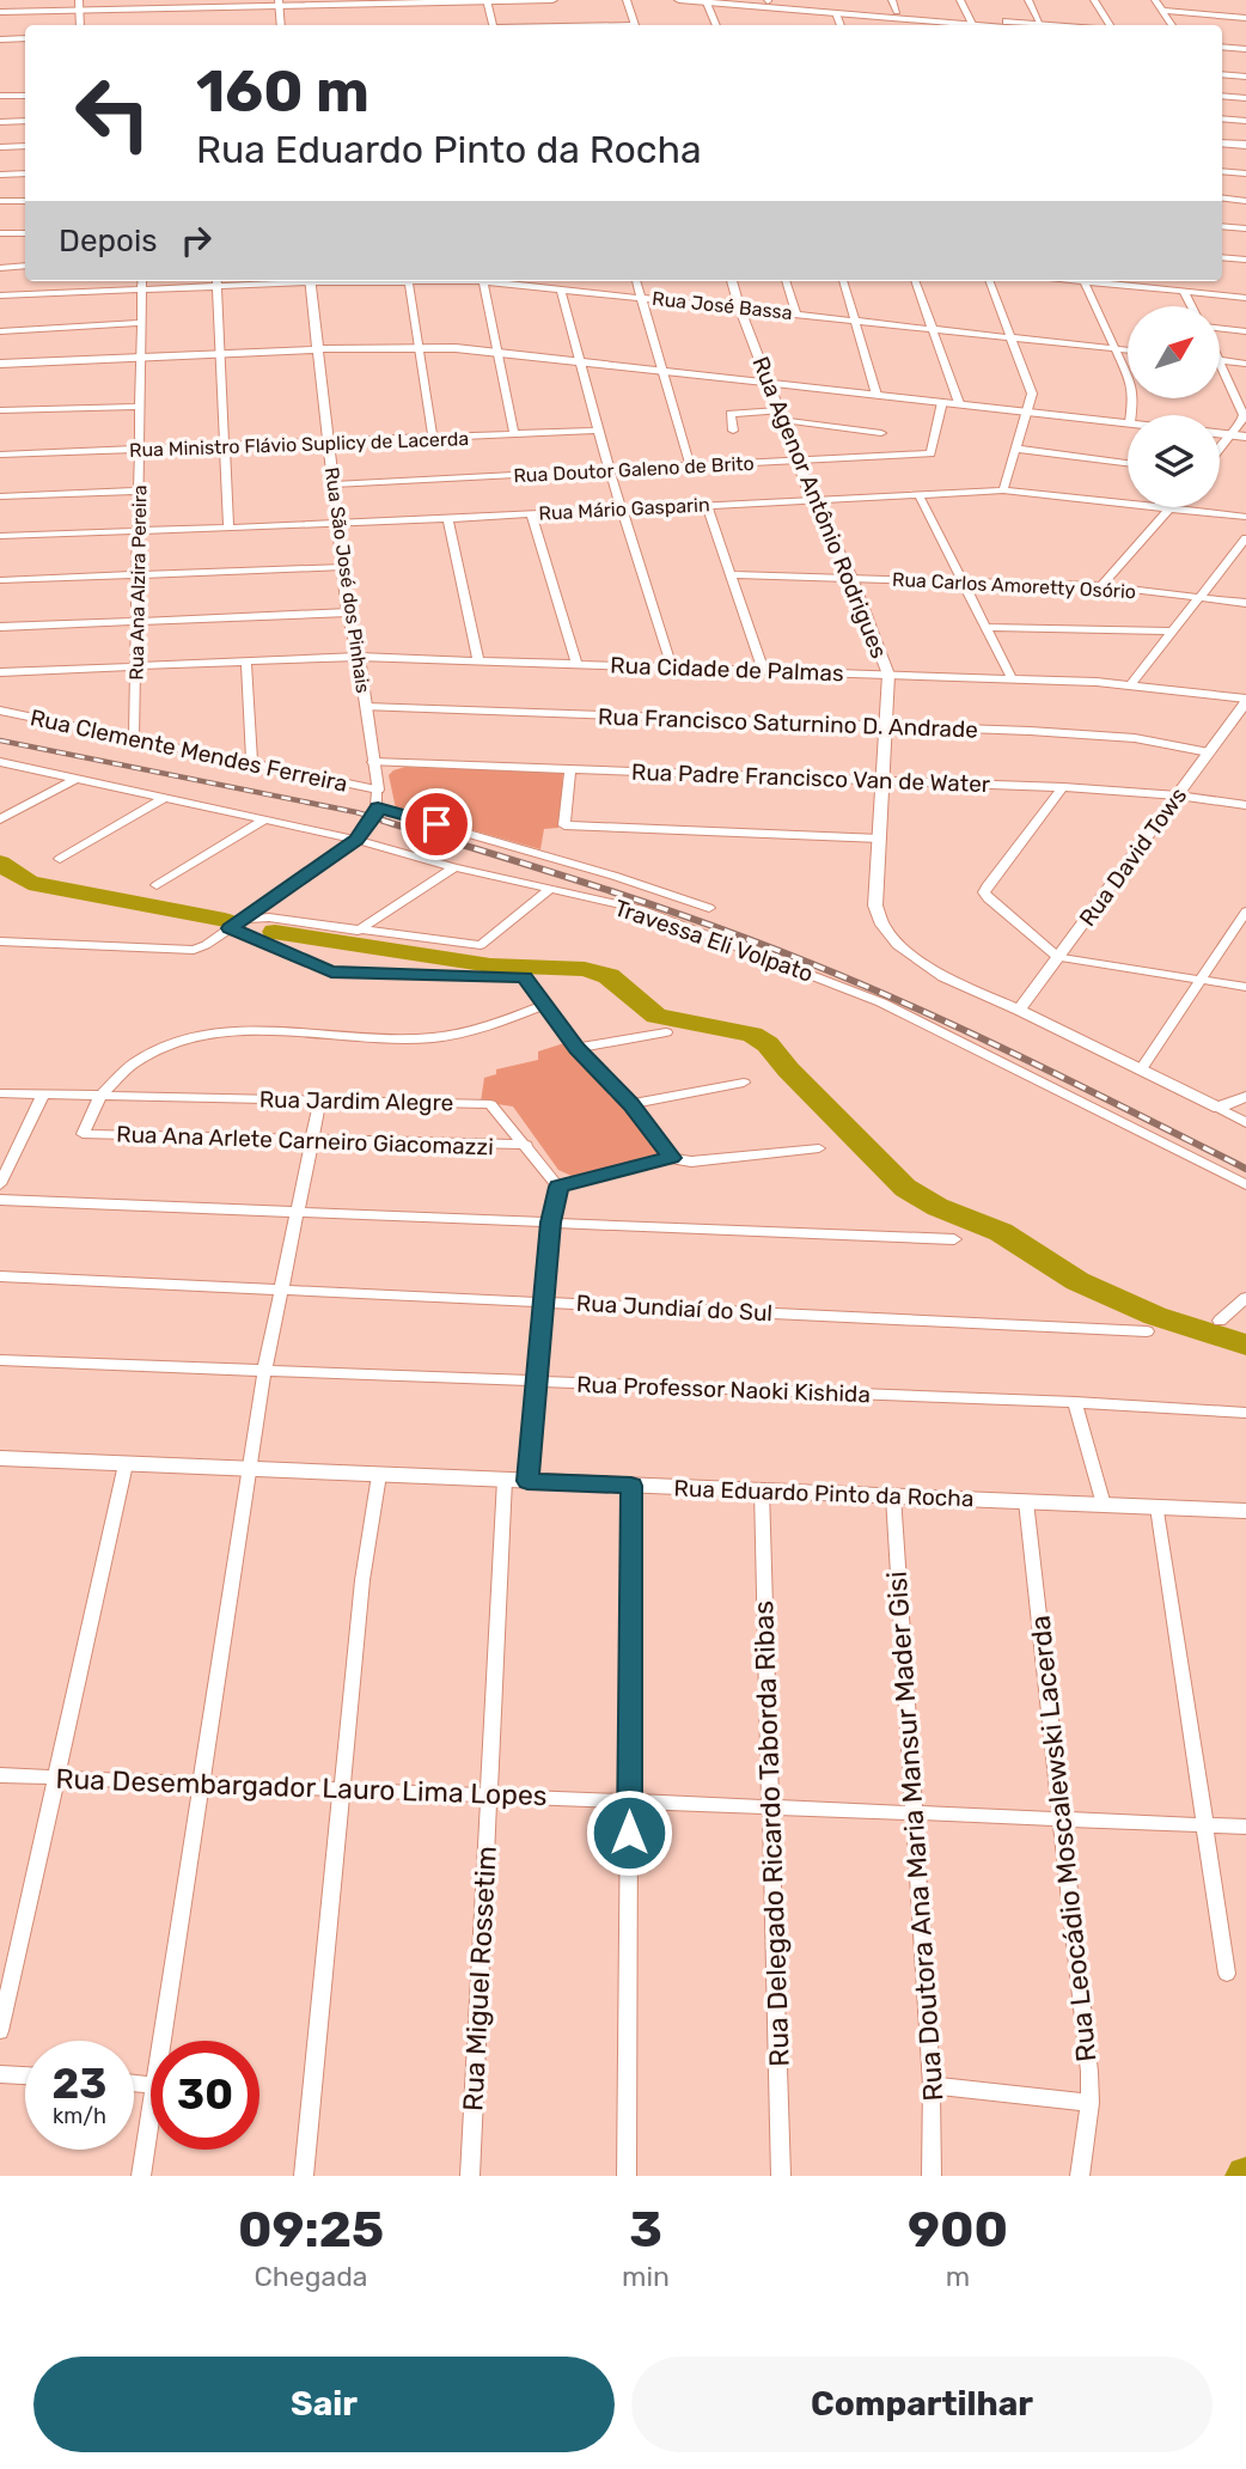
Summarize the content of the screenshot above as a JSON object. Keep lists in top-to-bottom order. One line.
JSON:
{"streets":{"main road":["Rua Eduardo Pinto da Rocha"],"street":["Rua José Bassa","Rua Ministro Flávio Suplicy de Lacerda","Rua Doutor Galeno de Brito","Rua Agenor Antônio Rodrigues","Rua Mário Gasparin","Rua São José dos Pinhais","Rua Ana Alzira Pereira","Rua Carlos Amoretty Osório","Rua Cidade de Palmas","Rua Francisco Saturnino D. Andrade","Rua Clemente Mendes Ferreira","Rua Padre Francisco Van de Water","Rua David Tows","Travessa Eli Volpato","Rua Jardim Alegre","Rua Ana Arlete Carneiro Giacomazzi","Rua Jundiaí do Sul","Rua Professor Naoki Kishida","Rua Desembargador Lauro Lima Lopes","Rua Delegado Ricardo Taborda Ribas","Rua Doutora Ana Maria Mansur Mader Gisi","Rua Leocádio Moscalewski Lacerda","Rua Miguel Rossetim"]},"crossings":[["Rua José Bassa","Rua Agenor Antônio Rodrigues"],["Rua José Bassa","Rua Ana Alzira Pereira"],["Rua Ministro Flávio Suplicy de Lacerda","Rua São José dos Pinhais"],["Rua Ministro Flávio Suplicy de Lacerda","Rua Ana Alzira Pereira"],["Rua Doutor Galeno de Brito","Rua Agenor Antônio Rodrigues"],["Rua Doutor Galeno de Brito","Rua São José dos Pinhais"],["Rua Agenor Antônio Rodrigues","Rua Mário Gasparin"],["Rua Agenor Antônio Rodrigues","Rua Carlos Amoretty Osório"],["Rua Agenor Antônio Rodrigues","Rua Cidade de Palmas"],["Rua Agenor Antônio Rodrigues","Rua Francisco Saturnino D. Andrade"],["Rua Agenor Antônio Rodrigues","Rua Padre Francisco Van de Water"],["Rua Agenor Antônio Rodrigues","Rua David Tows"],["Rua Mário Gasparin","Rua São José dos Pinhais"],["Rua Mário Gasparin","Rua Ana Alzira Pereira"],["Rua São José dos Pinhais","Rua Cidade de Palmas"],["Rua São José dos Pinhais","Rua Francisco Saturnino D. Andrade"],["Rua São José dos Pinhais","Rua Clemente Mendes Ferreira"],["Rua São José dos Pinhais","Rua Padre Francisco Van de Water"],["Rua São José dos Pinhais","Travessa Eli Volpato"],["Rua Ana Alzira Pereira","Rua Cidade de Palmas"],["Rua Ana Alzira Pereira","Rua Clemente Mendes Ferreira"],["Rua Cidade de Palmas","Rua David Tows"],["Rua Francisco Saturnino D. Andrade","Rua David Tows"],["Rua Padre Francisco Van de Water","Rua David Tows"],["Rua Jardim Alegre","Rua Ana Arlete Carneiro Giacomazzi"],["Rua Eduardo Pinto da Rocha","Rua Delegado Ricardo Taborda Ribas"],["Rua Eduardo Pinto da Rocha","Rua Doutora Ana Maria Mansur Mader Gisi"],["Rua Eduardo Pinto da Rocha","Rua Leocádio Moscalewski Lacerda"],["Rua Eduardo Pinto da Rocha","Rua Miguel Rossetim"],["Rua Desembargador Lauro Lima Lopes","Rua Delegado Ricardo Taborda Ribas"],["Rua Desembargador Lauro Lima Lopes","Rua Doutora Ana Maria Mansur Mader Gisi"],["Rua Desembargador Lauro Lima Lopes","Rua Leocádio Moscalewski Lacerda"],["Rua Desembargador Lauro Lima Lopes","Rua Miguel Rossetim"]],"north":"top right","page":{"turn":["160 m","Rua Eduardo Pinto da Rocha"],"then":"Depois","speed":"23 km/h","limit":"30","eta":["09:25","Chegada","3","min","900","m"],"buttons":["Sair","Compartilhar"]}}
